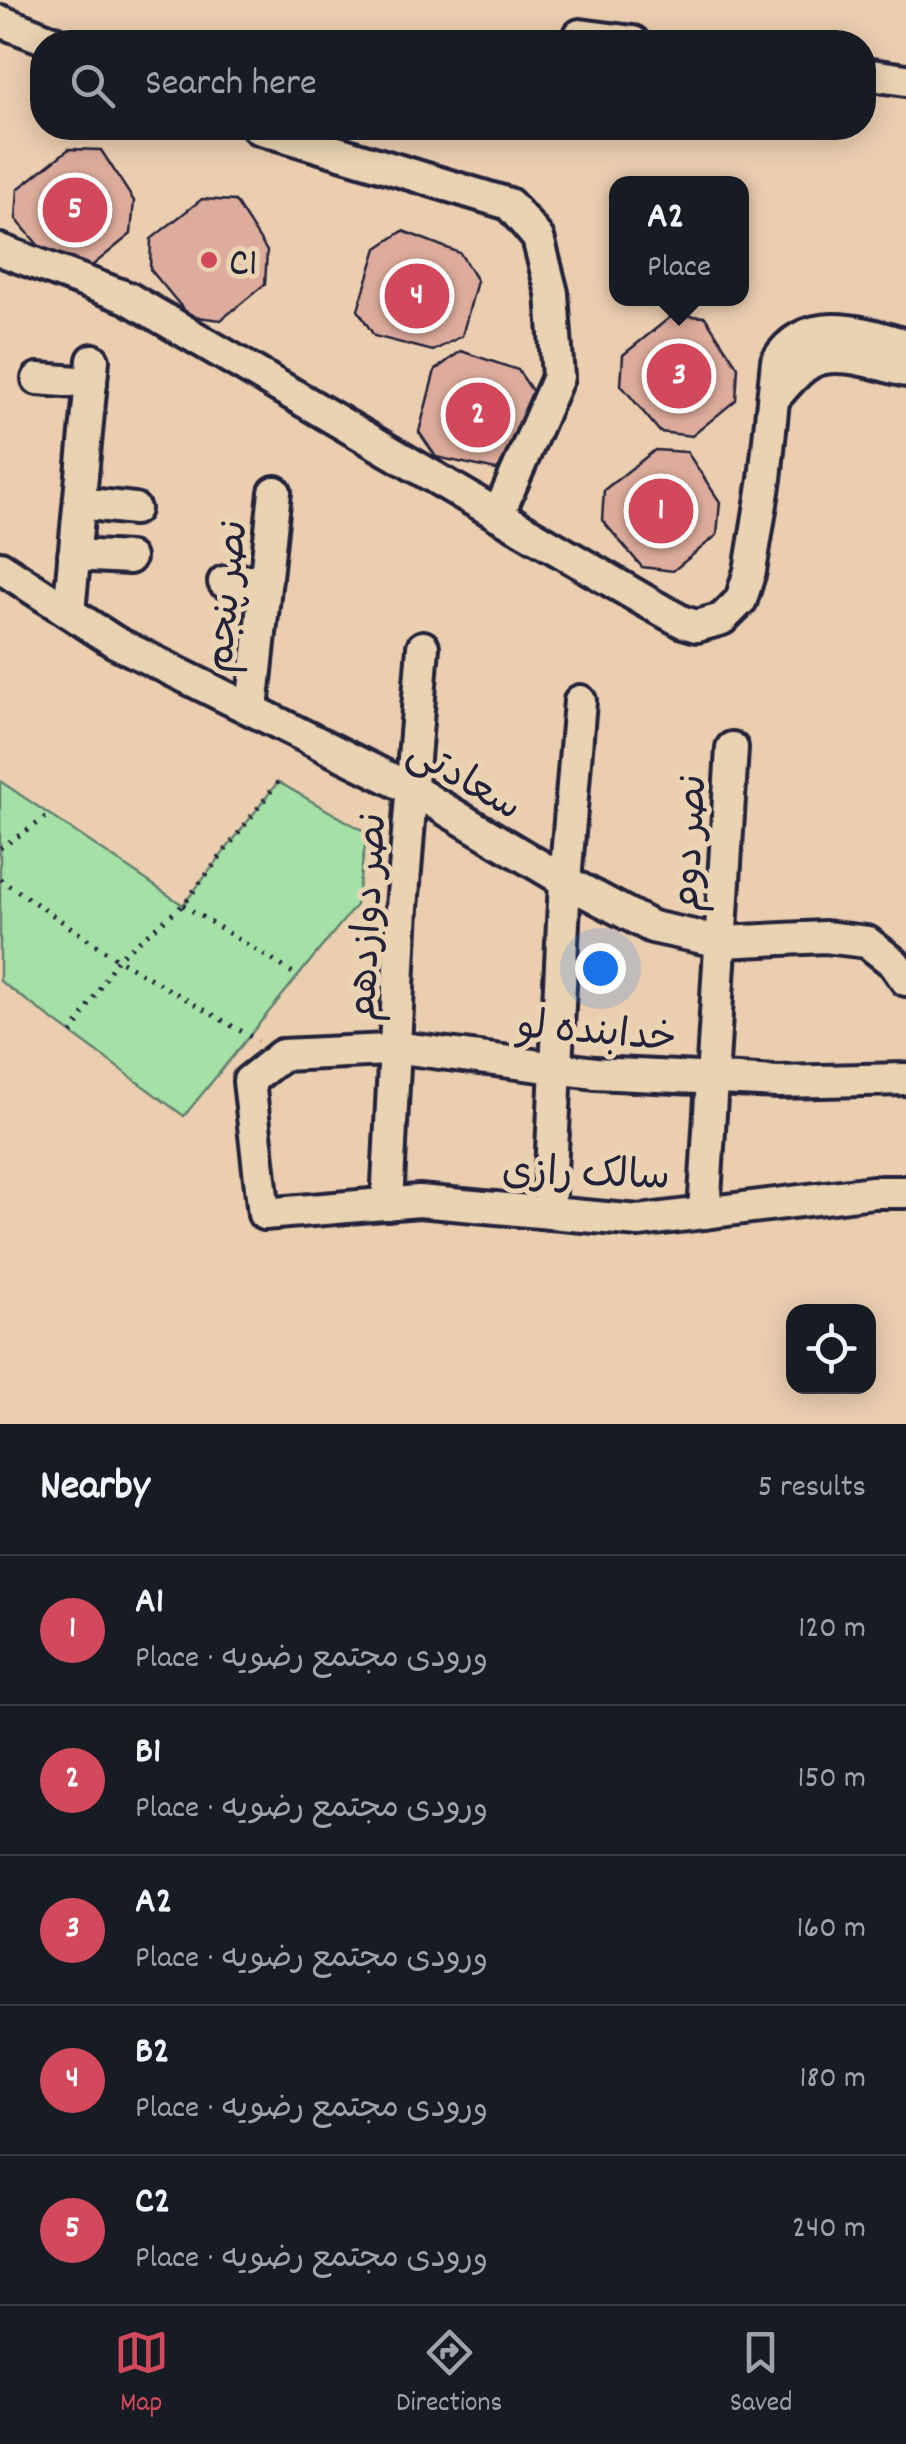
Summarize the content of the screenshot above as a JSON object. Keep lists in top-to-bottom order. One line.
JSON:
{"streets":{"street":["نصر پنجم","سعادتی","نصر دوم","نصر دوازدهم","خدابنده لو","سالک رازی"]},"crossings":[["نصر پنجم","سعادتی"],["سعادتی","نصر دوم"],["سعادتی","نصر دوازدهم"],["نصر دوم","خدابنده لو"],["نصر دوم","سالک رازی"],["نصر دوازدهم","خدابنده لو"],["نصر دوازدهم","سالک رازی"],["خدابنده لو","سالک رازی"]],"places":["C1"],"page":{"search":"Search here","pins":["5","4","3","2","1"],"popup":["A2","Place"],"heading":["Nearby","5 results"],"list":[{"mark":"1","name":"A1","note":"Place · ورودی مجتمع رضویه","value":"120 m"},{"mark":"2","name":"B1","note":"Place · ورودی مجتمع رضویه","value":"150 m"},{"mark":"3","name":"A2","note":"Place · ورودی مجتمع رضویه","value":"160 m"},{"mark":"4","name":"B2","note":"Place · ورودی مجتمع رضویه","value":"180 m"},{"mark":"5","name":"C2","note":"Place · ورودی مجتمع رضویه","value":"240 m"}],"nav":["Map","Directions","Saved"]}}
